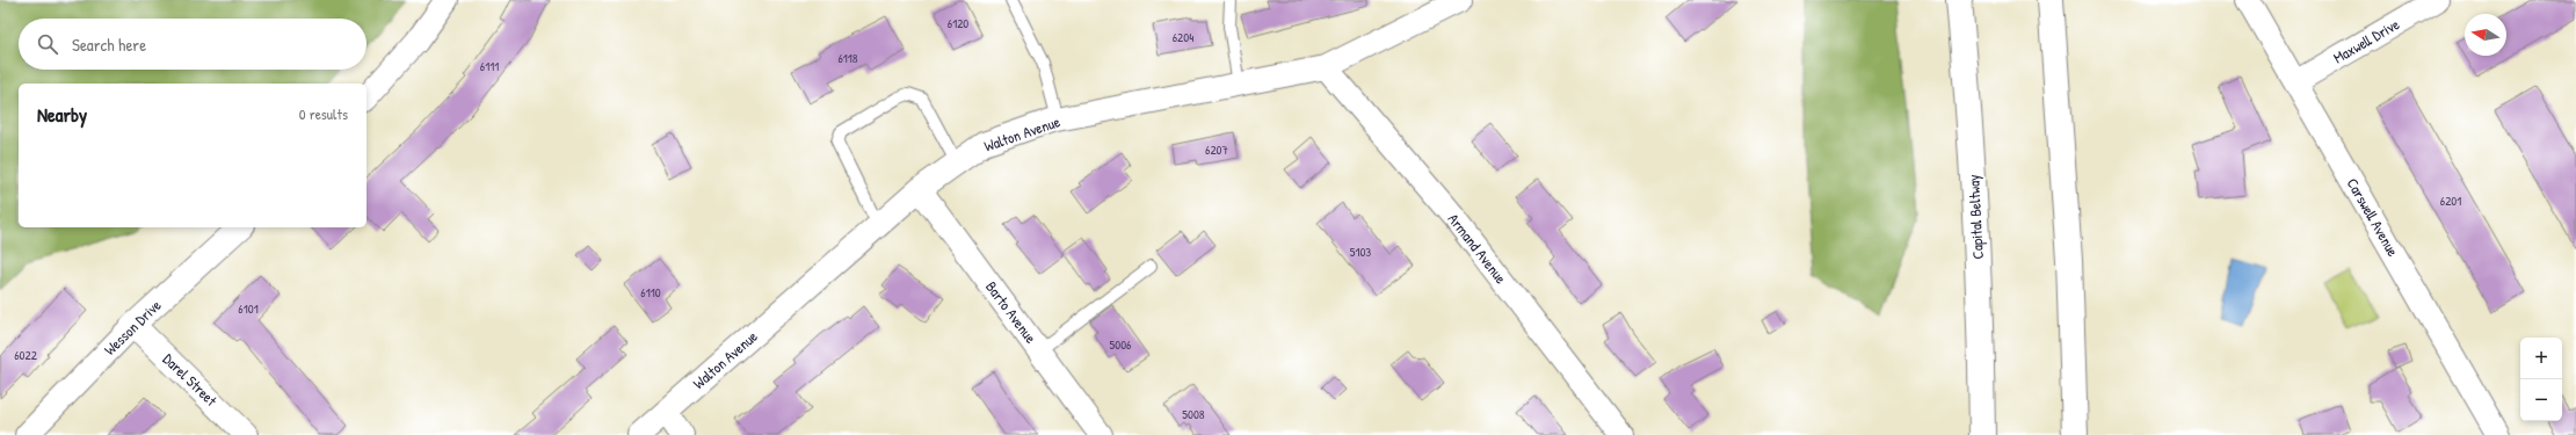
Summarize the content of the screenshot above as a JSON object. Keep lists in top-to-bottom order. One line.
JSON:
{"streets":{"highway":["Capital Beltway"],"street":["Maxwell Drive","Walton Avenue","Carswell Avenue","Armand Avenue","Barto Avenue","Wesson Drive","Darel Street"]},"crossings":[["Maxwell Drive","Carswell Avenue"],["Walton Avenue","Armand Avenue"],["Walton Avenue","Barto Avenue"],["Wesson Drive","Darel Street"]],"house_numbers":["6120","6204","6118","6111","6207","6201","5103","6110","6101","5006","6022","5008"],"north":"left","page":{"search":"Search here","heading":["Nearby","0 results"],"map_buttons":["+","−"]}}
